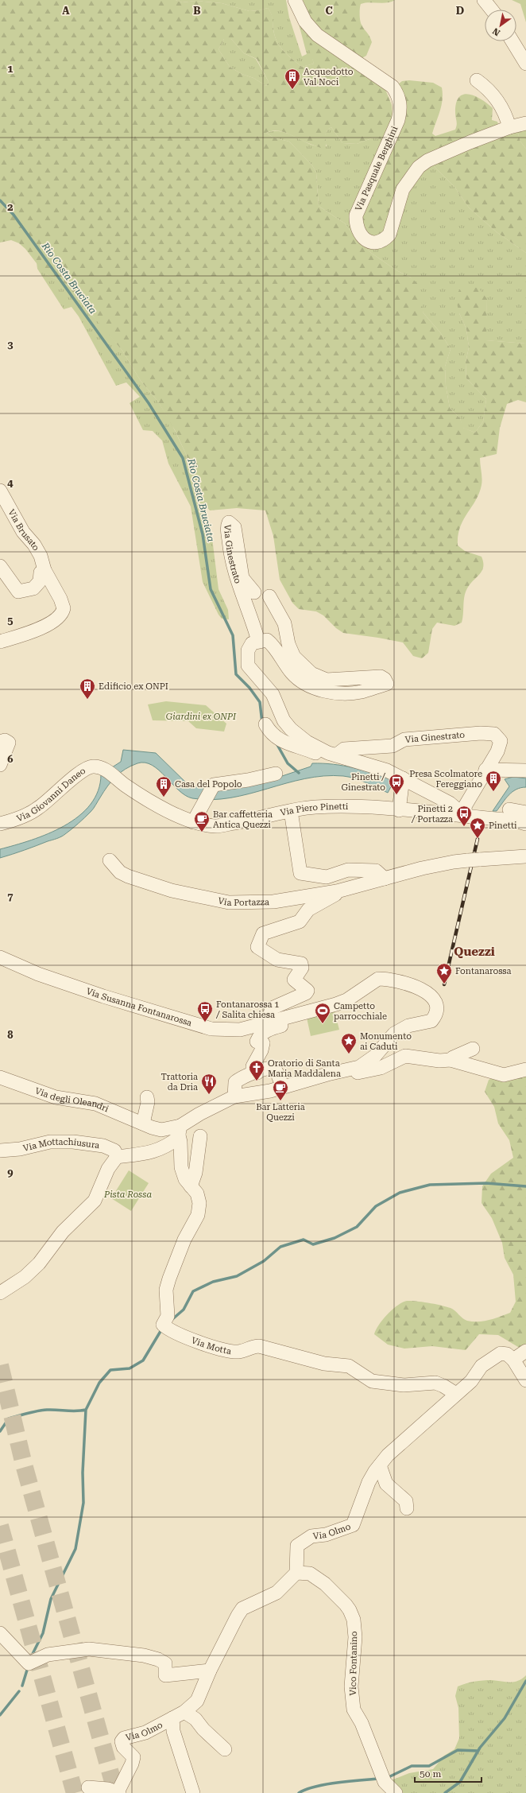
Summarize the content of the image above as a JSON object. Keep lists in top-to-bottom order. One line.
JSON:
{"streets":{"street":["Via Pasquale Berghini","Via Brusato","Via Ginestrato","Via Giovanni Daneo","Via Piero Pinetti","Via Portazza","Via Susanna Fontanarossa","Via degli Oleandri","Via Mottachiusura","Via Motta","Via Olmo","Vico Fontanino"]},"crossings":[["Via Ginestrato","Via Piero Pinetti"],["Via Giovanni Daneo","Via Piero Pinetti"],["Via degli Oleandri","Via Motta"],["Via Motta","Via Olmo"],["Via Olmo","Vico Fontanino"]],"districts":["Quezzi"],"water":["Rio Costa Bruciata"],"parks":["Giardini ex ONPI","Pista Rossa"],"places":{"building":["Acquedotto Val Noci","Edificio ex ONPI","Presa Scolmatore Fereggiano","Casa del Popolo"],"bus stop":["Pinetti / Ginestrato","Pinetti 2 / Portazza","Fontanarossa 1 / Salita chiesa"],"cafe":["Bar caffetteria Antica Quezzi","Bar Latteria Quezzi"],"place":["Pinetti","Fontanarossa","Monumento ai Caduti"],"sports":["Campetto parrocchiale"],"church":["Oratorio di Santa Maria Maddalena"],"restaurant":["Trattoria da Dria"]},"scale_bar":"50 m","north":"bottom left","grid":{"columns":["A","B","C","D"],"rows":["1","2","3","4","5","6","7","8","9"]}}
